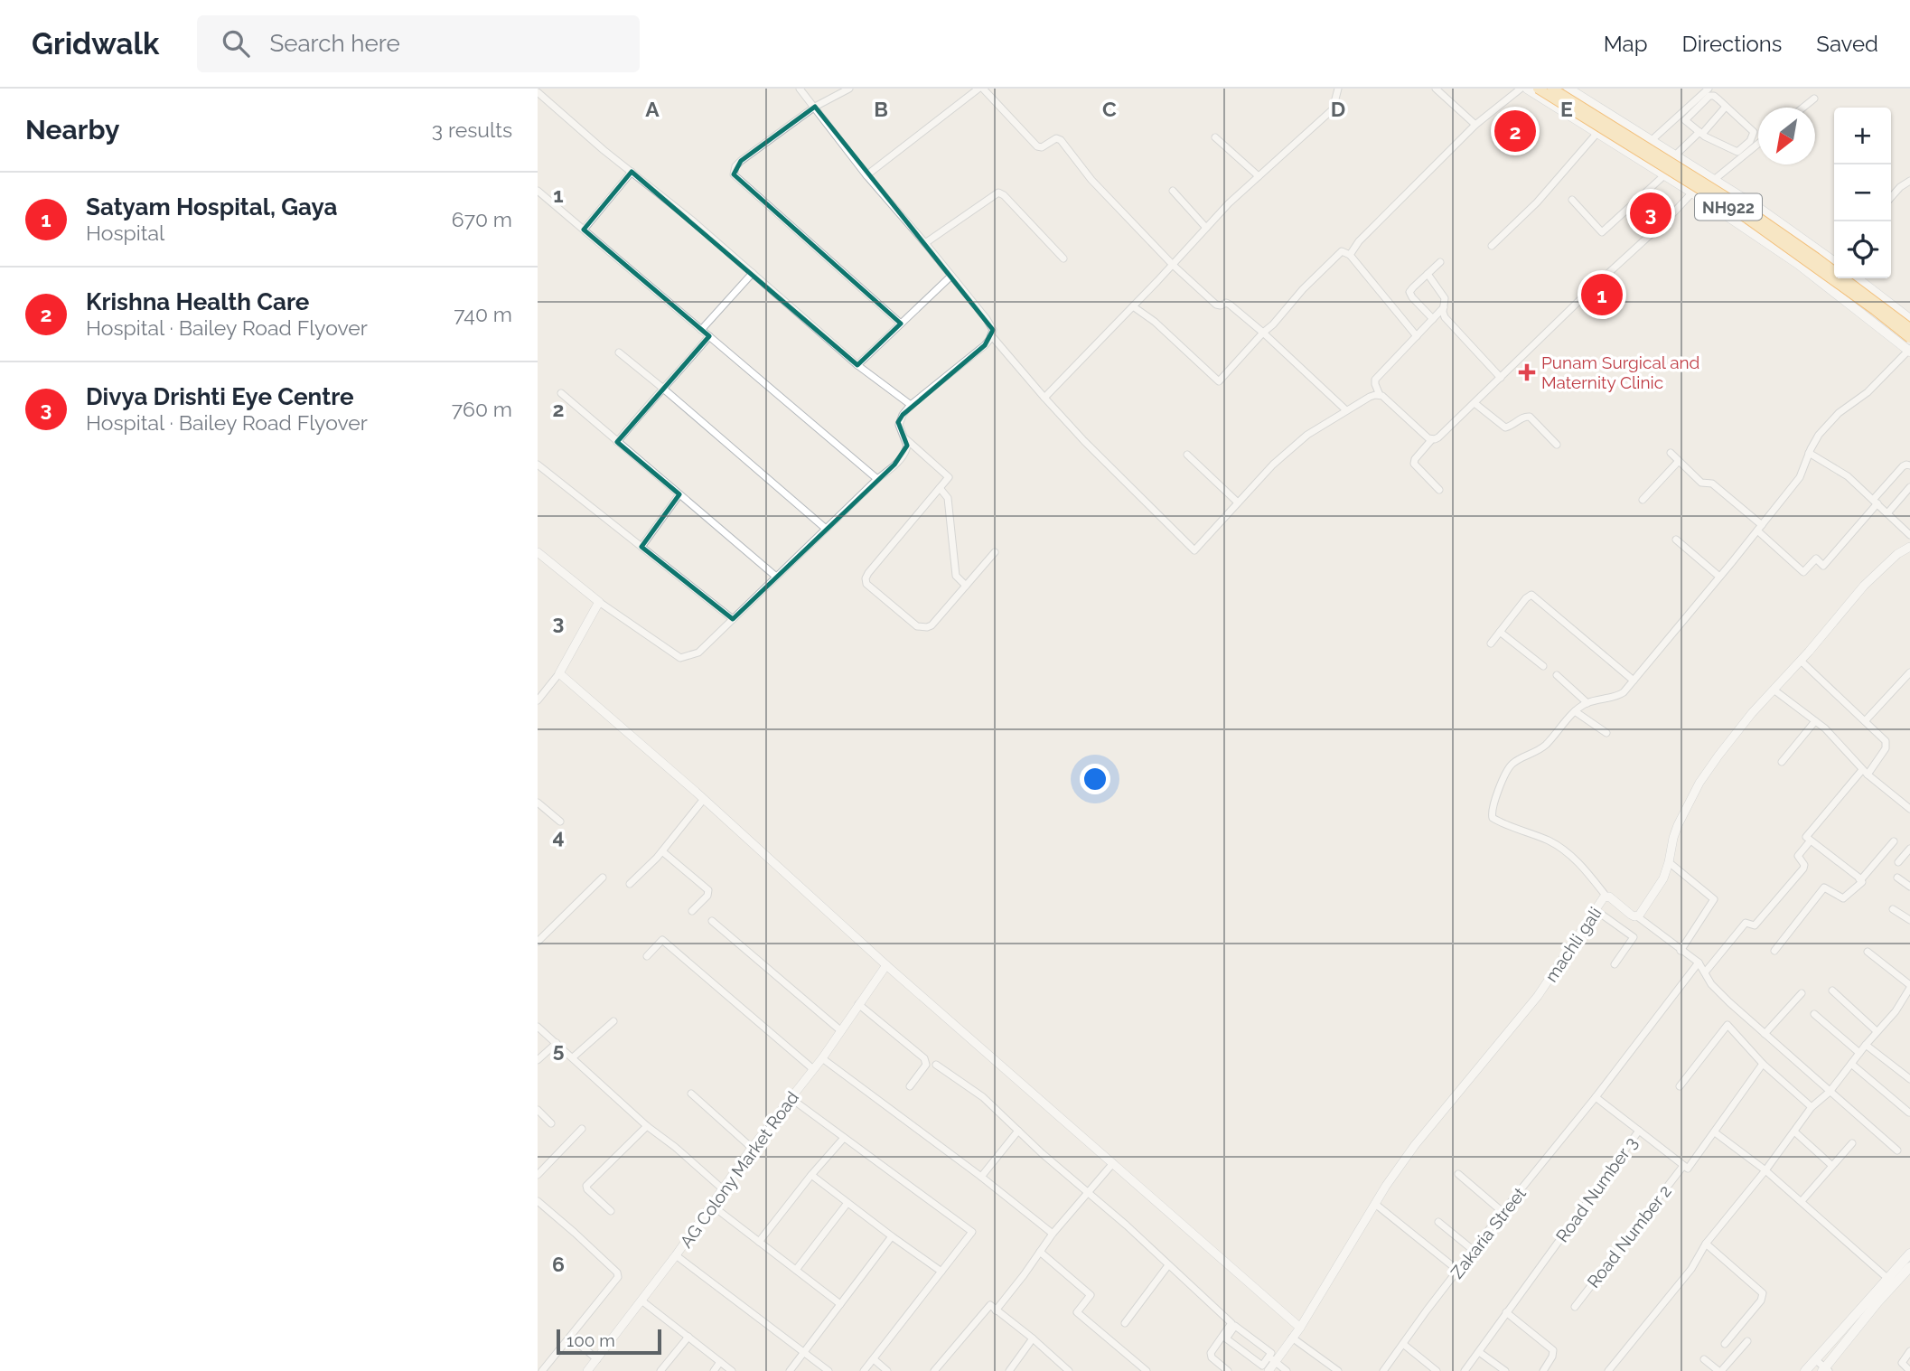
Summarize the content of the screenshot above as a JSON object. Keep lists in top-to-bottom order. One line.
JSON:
{"streets":{"highway":["NH922"],"street":["machli gali","AG Colony Market Road","Road Number 3","Zakaria Street","Road Number 2"]},"crossings":[["Road Number 3","Road Number 2"]],"places":{"health":["Punam Surgical and Maternity Clinic"]},"scale_bar":"100 m","north":"bottom left","page":{"header":"Gridwalk","search":"Search here","nav":["Map","Directions","Saved"],"heading":["Nearby","3 results"],"pins":["2","3","1"],"map_buttons":["+","−"],"list":[{"mark":"1","name":"Satyam Hospital, Gaya","note":"Hospital","value":"670 m"},{"mark":"2","name":"Krishna Health Care","note":"Hospital · Bailey Road Flyover","value":"740 m"},{"mark":"3","name":"Divya Drishti Eye Centre","note":"Hospital · Bailey Road Flyover","value":"760 m"}],"scale":"100 m"},"grid":{"columns":["A","B","C","D","E"],"rows":["1","2","3","4","5","6"]}}
